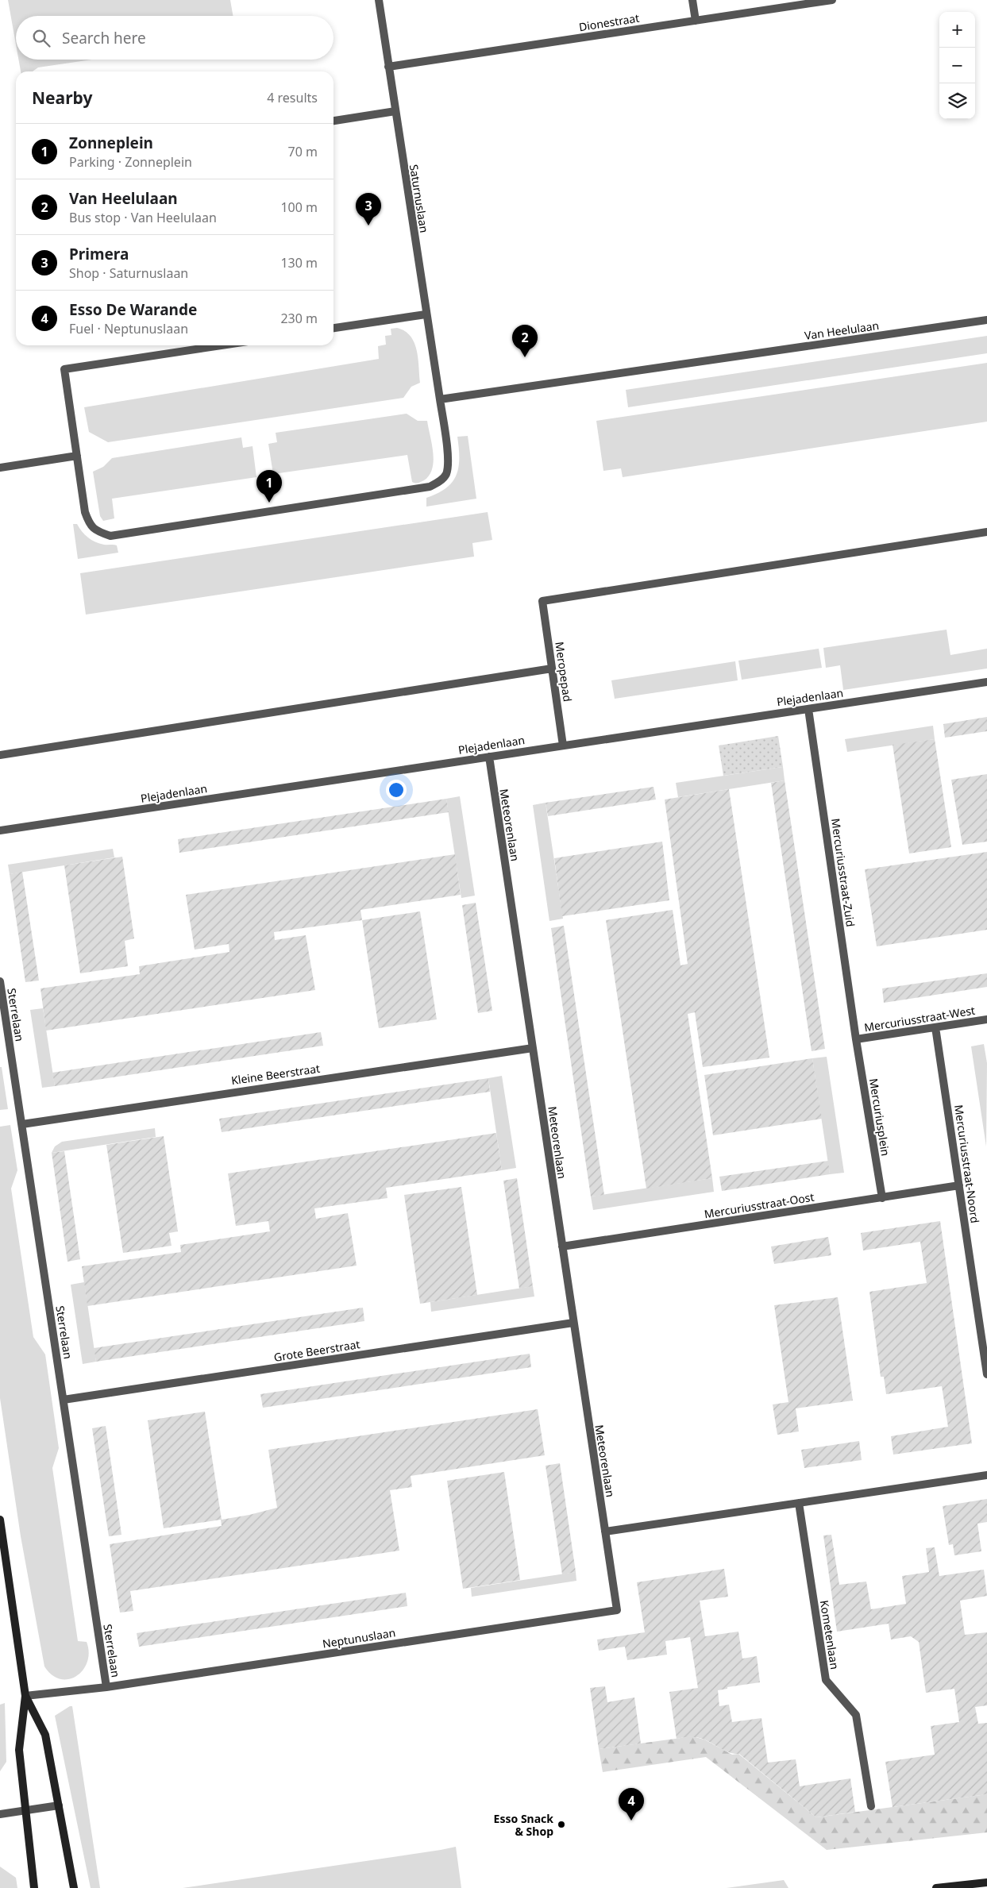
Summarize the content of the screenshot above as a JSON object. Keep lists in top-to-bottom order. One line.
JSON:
{"streets":{"street":["Dionestraat","Saturnuslaan","Van Heelulaan","Meropepad","Plejadenlaan","Meteorenlaan","Mercuriusstraat-Zuid","Sterrelaan","Mercuriusstraat-West","Kleine Beerstraat","Mercuriusplein","Mercuriusstraat-Noord","Mercuriusstraat-Oost","Grote Beerstraat","Kometenlaan","Neptunuslaan"]},"crossings":[["Dionestraat","Saturnuslaan"],["Saturnuslaan","Van Heelulaan"],["Meropepad","Plejadenlaan"],["Plejadenlaan","Meteorenlaan"],["Plejadenlaan","Mercuriusstraat-Zuid"],["Meteorenlaan","Kleine Beerstraat"],["Meteorenlaan","Mercuriusstraat-Oost"],["Meteorenlaan","Grote Beerstraat"],["Meteorenlaan","Neptunuslaan"],["Mercuriusstraat-Zuid","Mercuriusstraat-West"],["Mercuriusstraat-Zuid","Mercuriusplein"],["Sterrelaan","Kleine Beerstraat"],["Sterrelaan","Grote Beerstraat"],["Sterrelaan","Neptunuslaan"],["Mercuriusstraat-West","Mercuriusplein"],["Mercuriusstraat-West","Mercuriusstraat-Noord"],["Mercuriusplein","Mercuriusstraat-Oost"],["Mercuriusstraat-Noord","Mercuriusstraat-Oost"]],"places":["Esso Snack & Shop"],"page":{"map_buttons":["+","−"],"search":"Search here","heading":["Nearby","4 results"],"list":[{"mark":"1","name":"Zonneplein","note":"Parking · Zonneplein","value":"70 m"},{"mark":"2","name":"Van Heelulaan","note":"Bus stop · Van Heelulaan","value":"100 m"},{"mark":"3","name":"Primera","note":"Shop · Saturnuslaan","value":"130 m"},{"mark":"4","name":"Esso De Warande","note":"Fuel · Neptunuslaan","value":"230 m"}],"pins":["3","2","1","4"]}}
